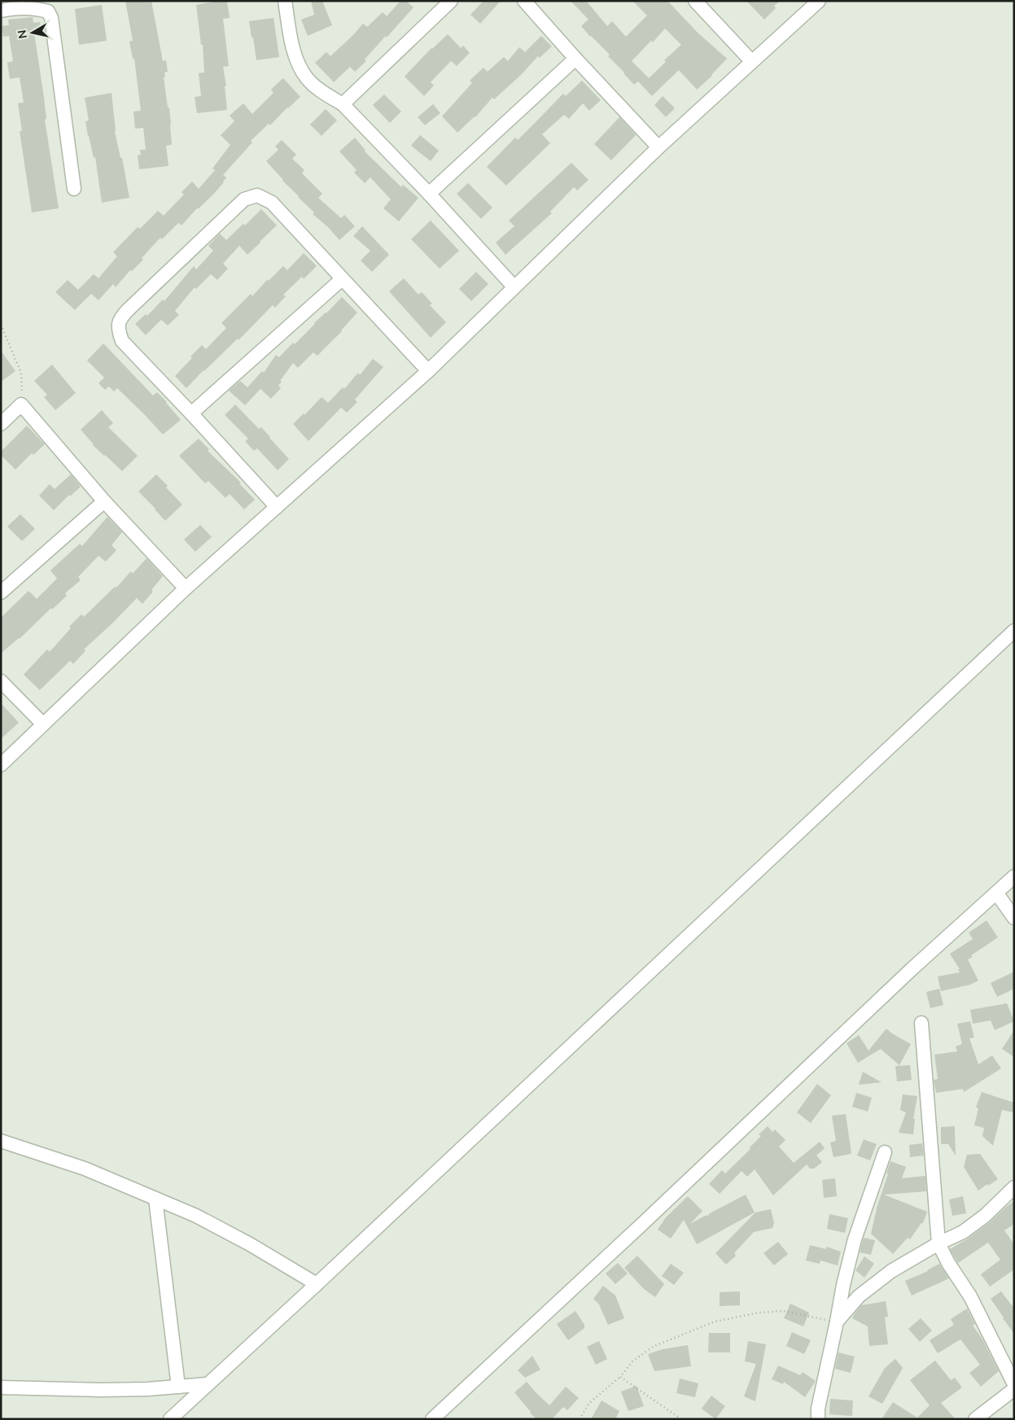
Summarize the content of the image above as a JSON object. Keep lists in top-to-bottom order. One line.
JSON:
{"north":"left"}
